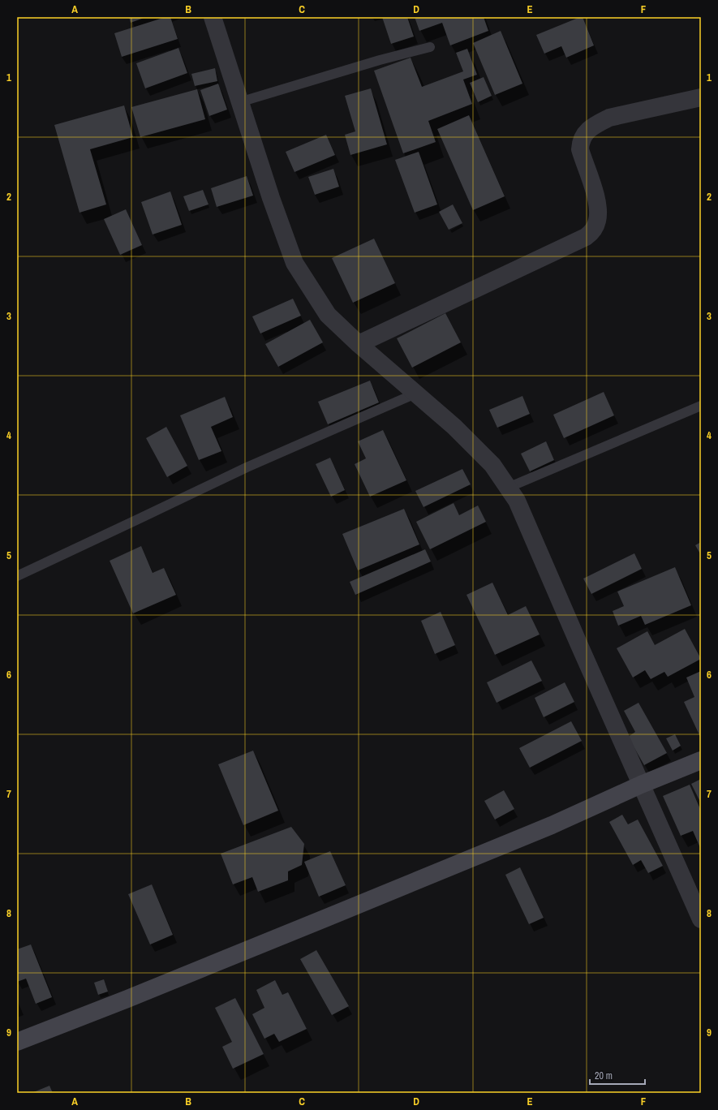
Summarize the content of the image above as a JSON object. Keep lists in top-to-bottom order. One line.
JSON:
{"scale_bar":"20 m","grid":{"columns":["A","B","C","D","E","F"],"rows":["1","2","3","4","5","6","7","8","9"]}}
